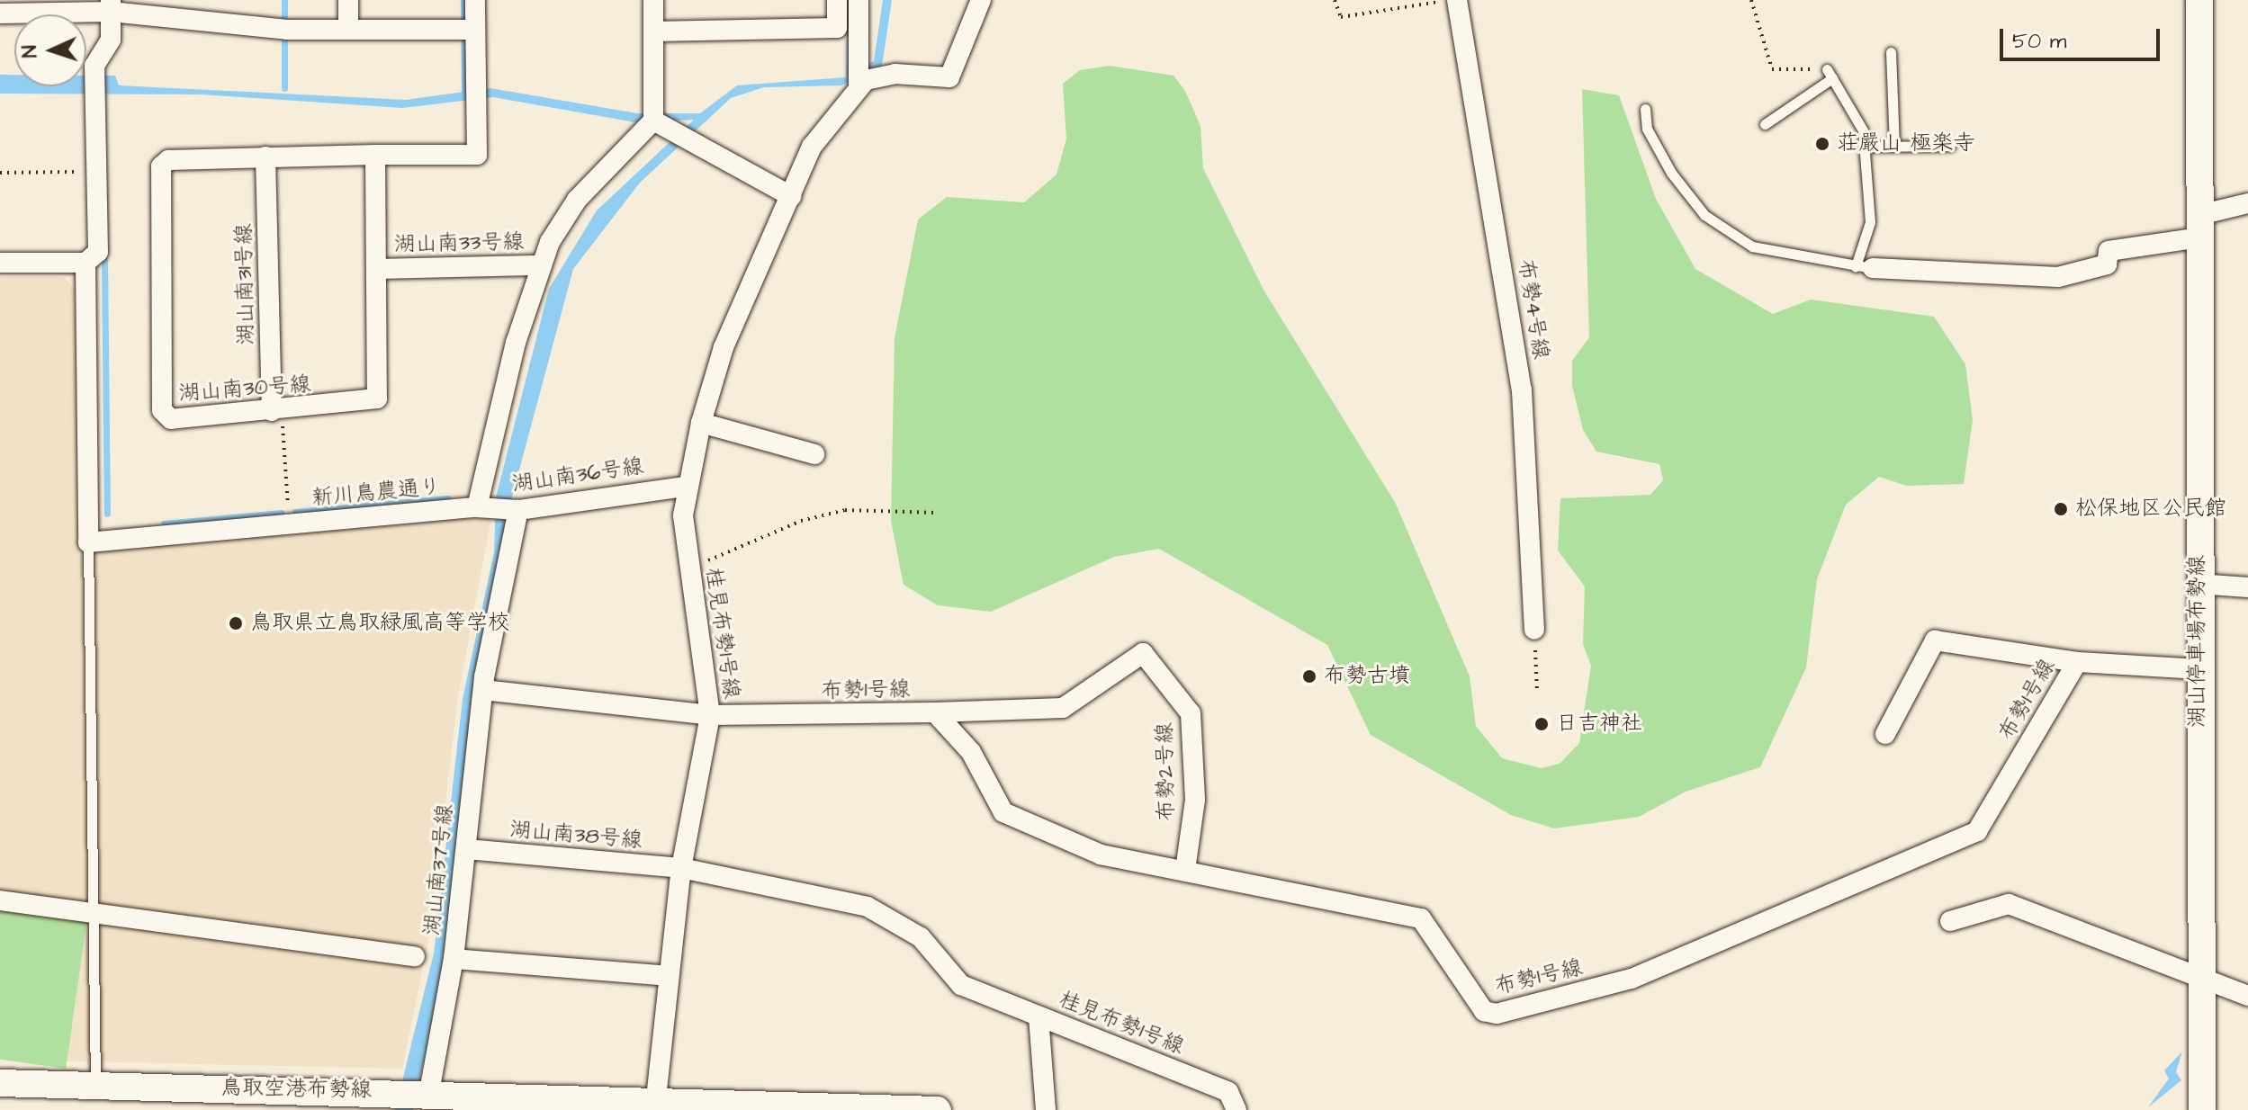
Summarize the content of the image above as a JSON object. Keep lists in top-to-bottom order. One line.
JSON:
{"streets":{"main road":["湖山停車場布勢線","鳥取空港布勢線"],"street":["湖山南33号線","湖山南31号線","布勢4号線","湖山南30号線","湖山南36号線","新川鳥農通り","桂見布勢1号線","布勢1号線","布勢2号線","湖山南38号線","湖山南37号線"]},"crossings":[["湖山南33号線","湖山南30号線"],["湖山南31号線","湖山南30号線"],["湖山南36号線","新川鳥農通り"],["湖山南36号線","桂見布勢1号線"],["湖山南36号線","湖山南37号線"],["桂見布勢1号線","布勢1号線"],["桂見布勢1号線","湖山南38号線"],["湖山停車場布勢線","布勢1号線"],["布勢1号線","布勢2号線"],["湖山南38号線","湖山南37号線"]],"places":["荘嚴山 極楽寺","松保地区公民館","鳥取県立鳥取緑風高等学校","布勢古墳","日吉神社"],"scale_bar":"50 m","north":"left"}
